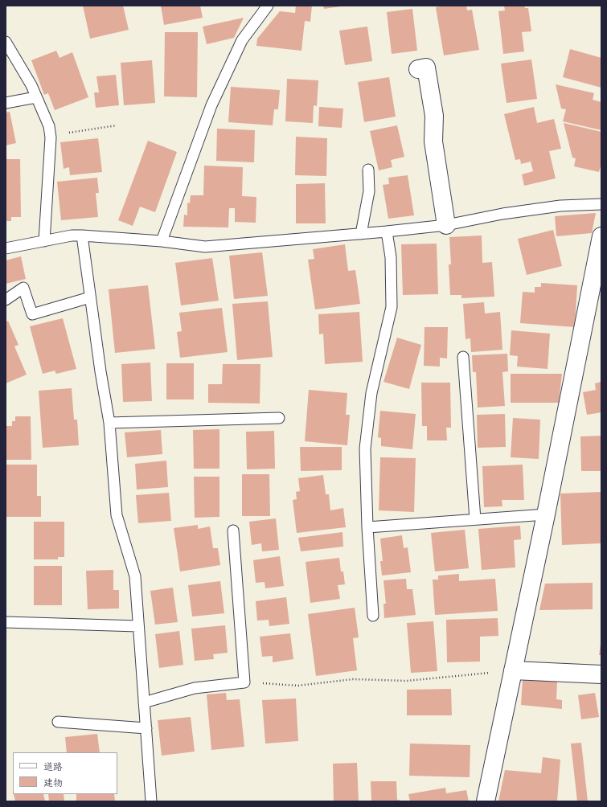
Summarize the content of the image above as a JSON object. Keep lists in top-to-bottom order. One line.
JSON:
{"legend":["道路","建物"]}
